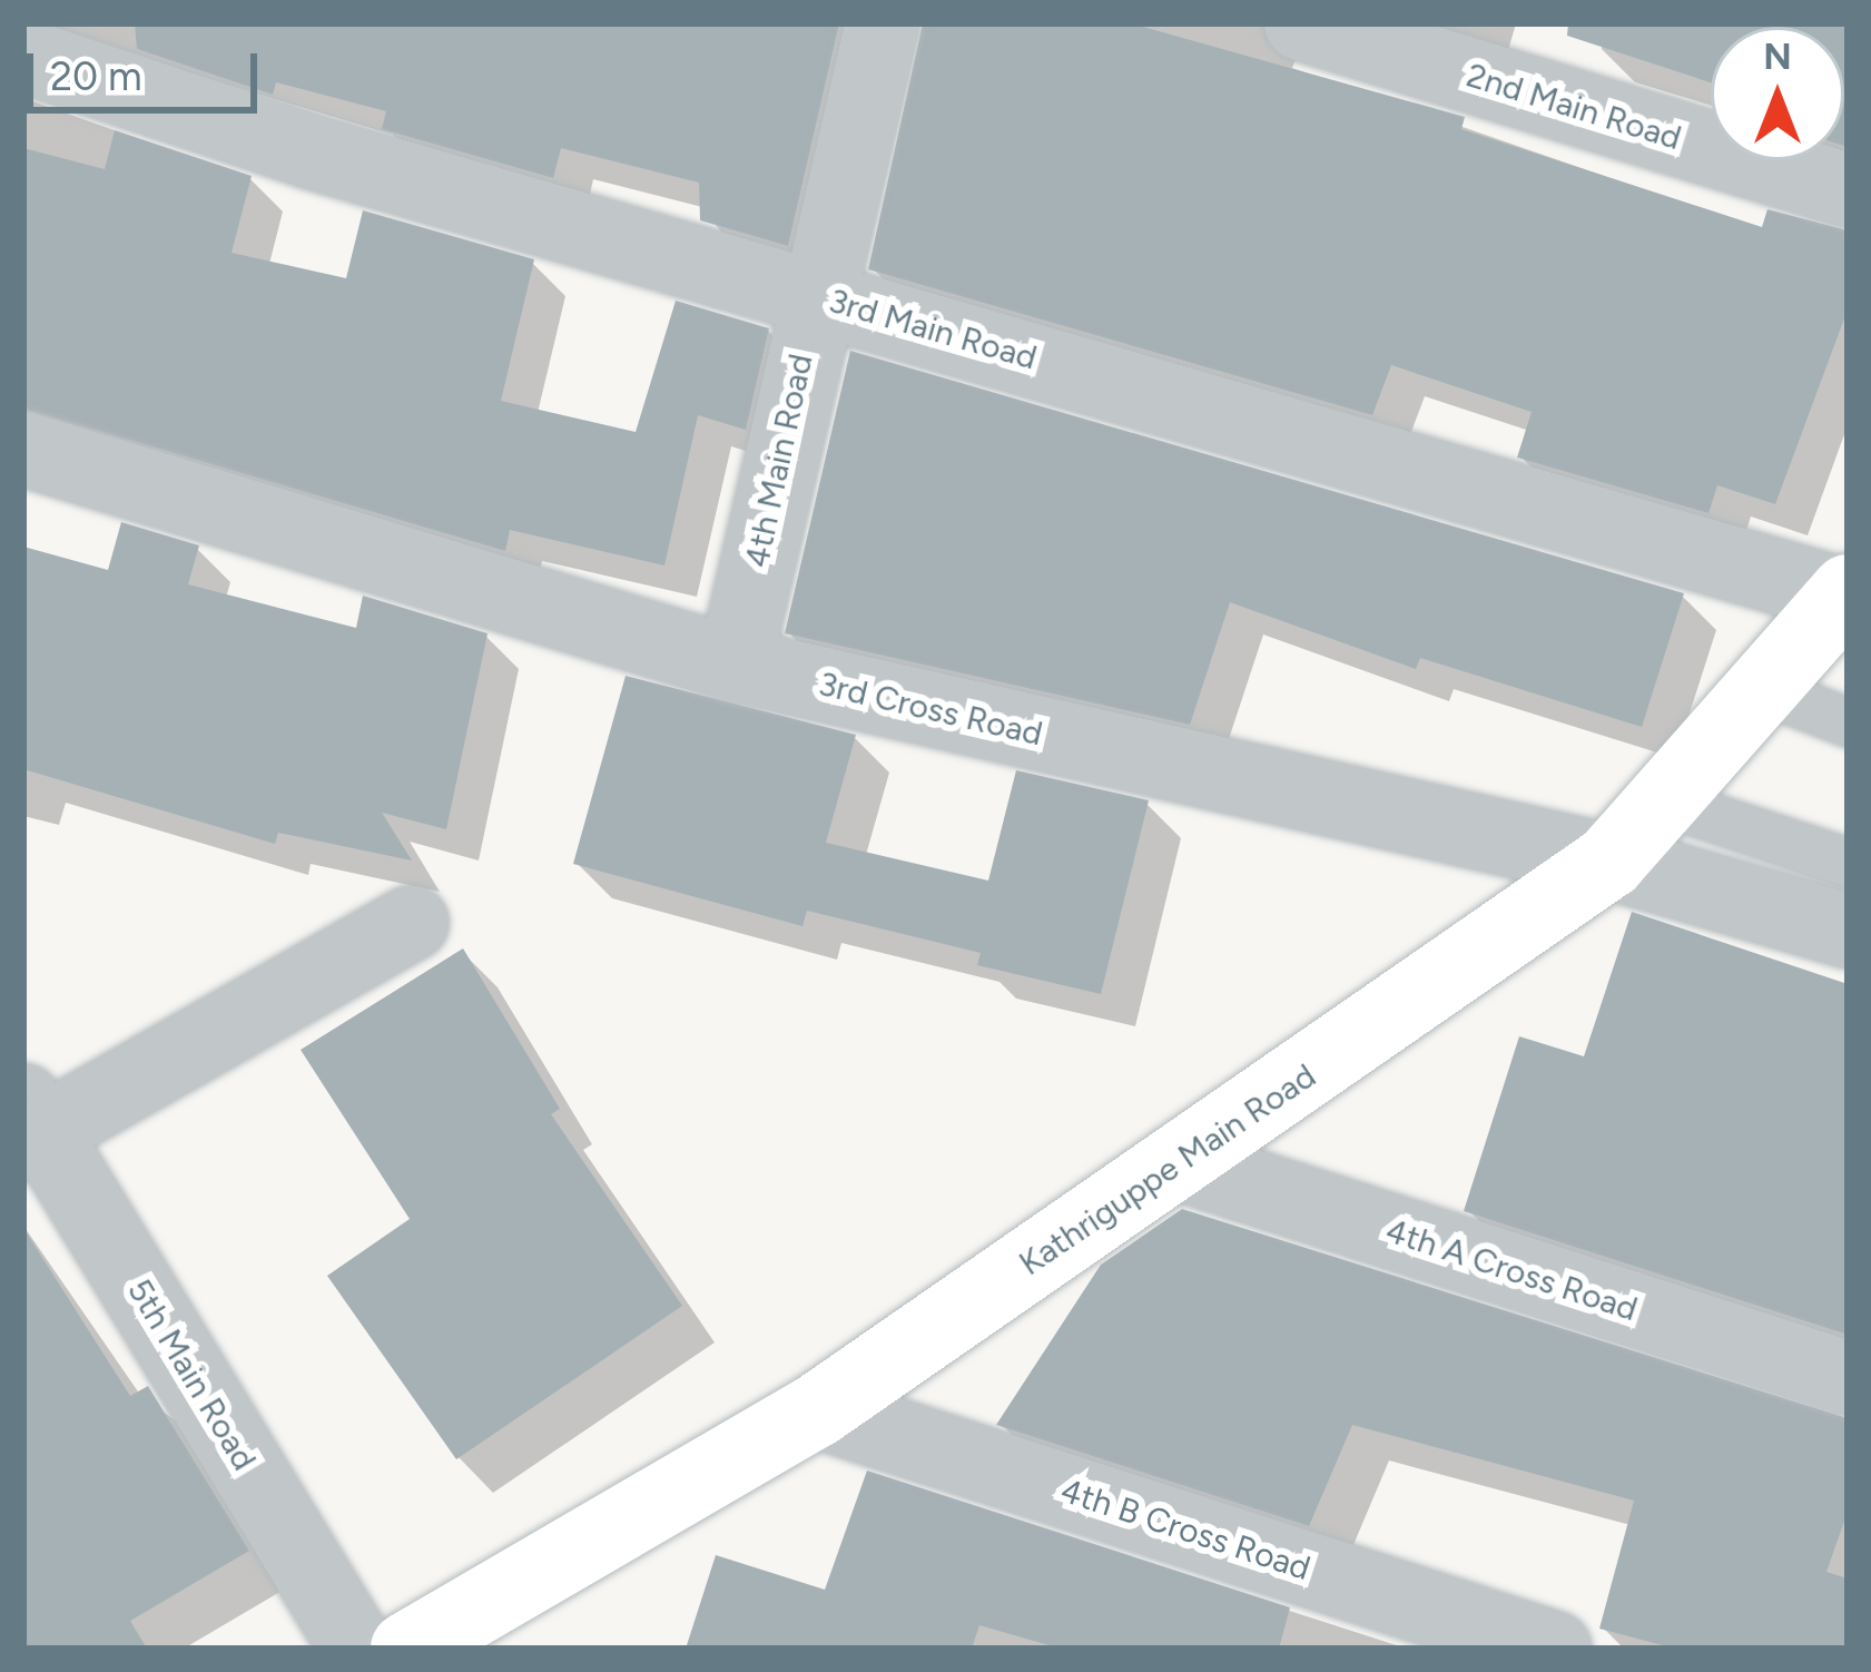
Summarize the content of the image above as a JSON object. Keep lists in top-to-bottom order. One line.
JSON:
{"streets":{"main road":["Kathriguppe Main Road"],"street":["2nd Main Road","3rd Main Road","4th Main Road","3rd Cross Road","4th A Cross Road","5th Main Road","4th B Cross Road"]},"crossings":[["3rd Main Road","4th Main Road"],["3rd Main Road","Kathriguppe Main Road"],["4th Main Road","3rd Cross Road"],["3rd Cross Road","Kathriguppe Main Road"],["Kathriguppe Main Road","4th A Cross Road"],["Kathriguppe Main Road","4th B Cross Road"]],"scale_bar":"20 m","north":"top"}
